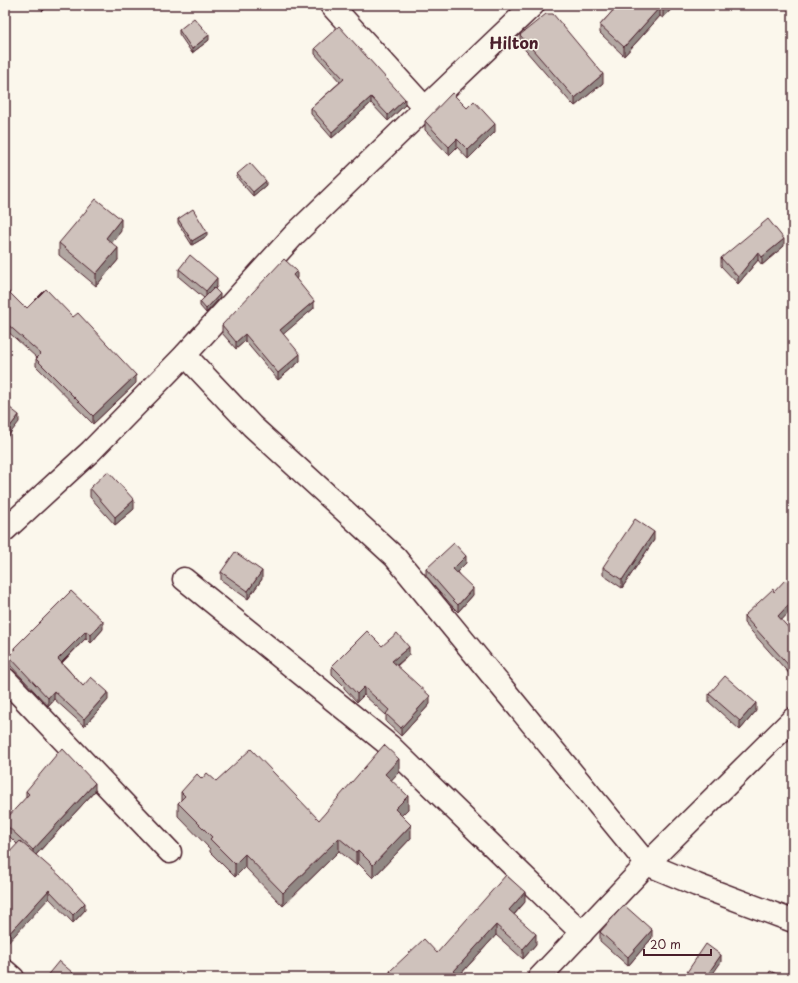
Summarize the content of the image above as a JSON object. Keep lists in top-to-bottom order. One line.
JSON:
{"districts":["Hilton"],"scale_bar":"20 m"}
